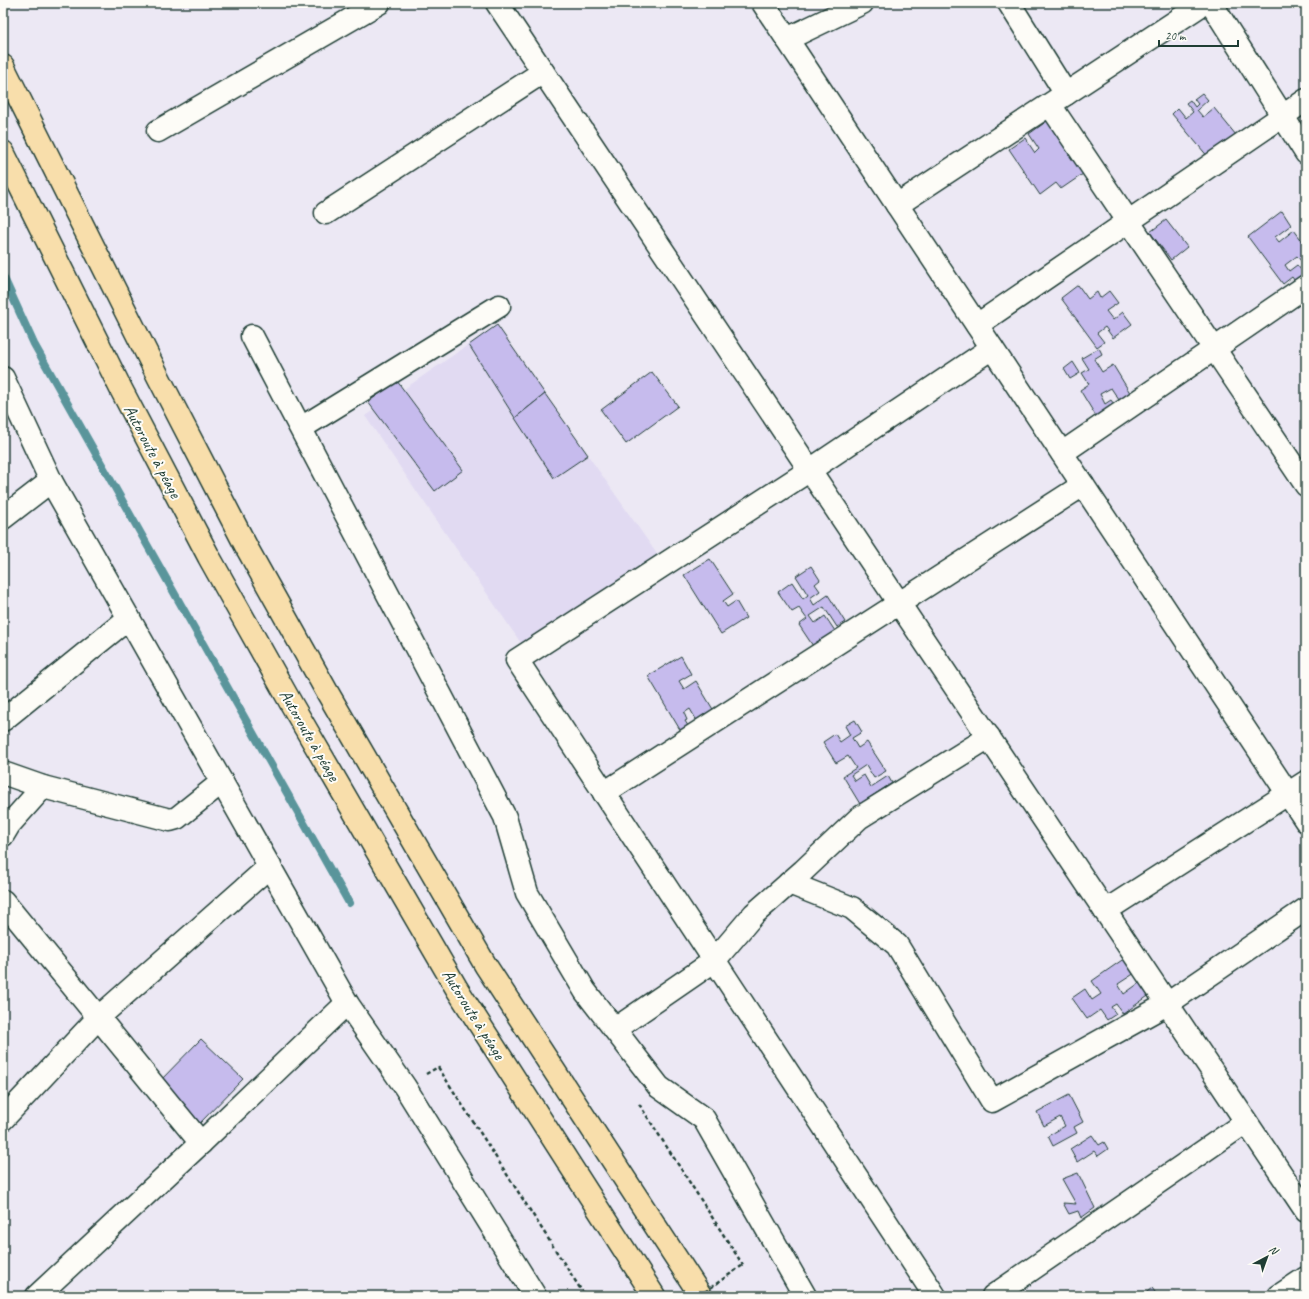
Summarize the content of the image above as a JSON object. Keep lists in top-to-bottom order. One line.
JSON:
{"streets":{"highway":["Autoroute à péage"]},"scale_bar":"20 m","north":"top right"}
